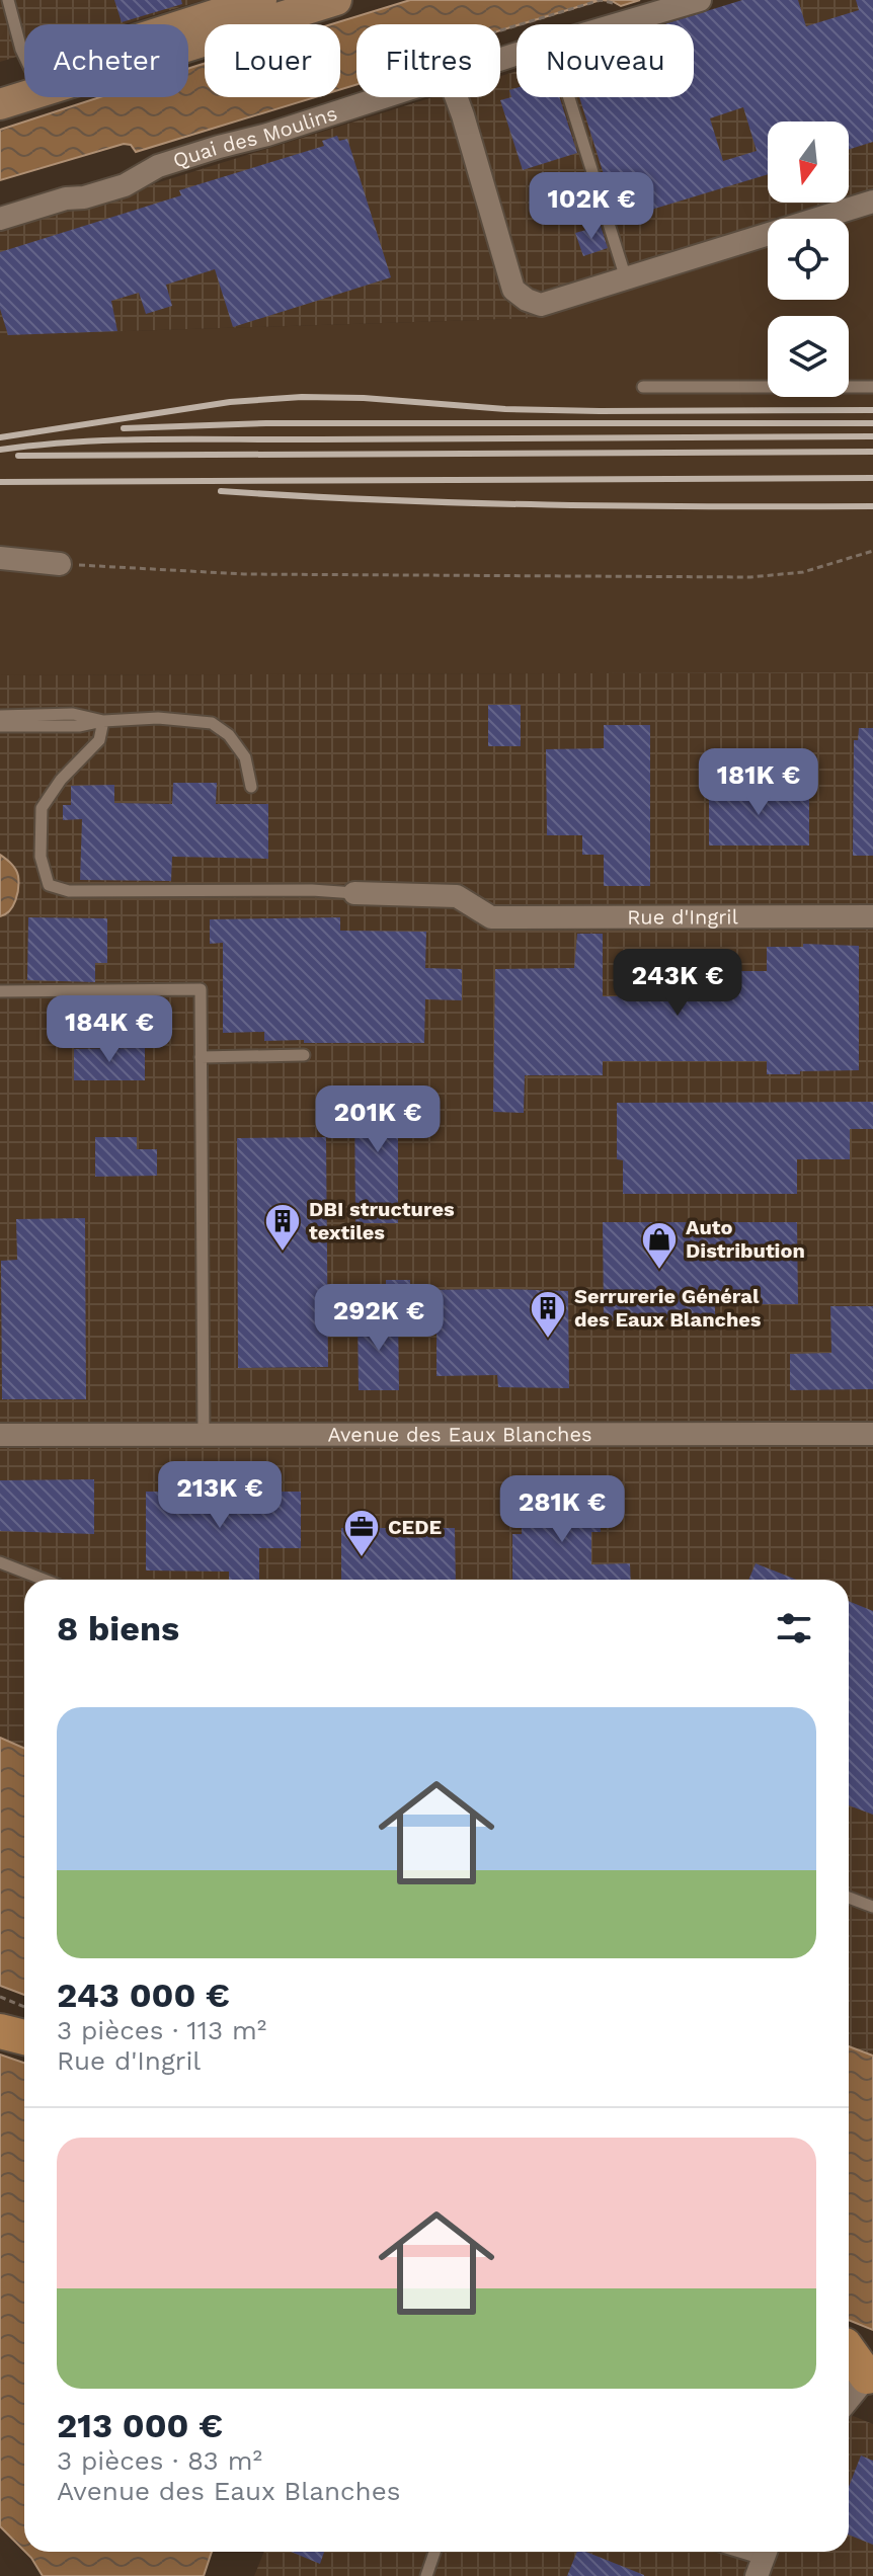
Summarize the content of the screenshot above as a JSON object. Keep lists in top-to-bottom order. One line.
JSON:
{"streets":{"street":["Quai des Moulins","Rue d'Ingril","Avenue des Eaux Blanches"]},"places":{"building":["DBI structures textiles","Serrurerie Général des Eaux Blanches"],"shop":["Auto Distribution"],"office":["CEDE"]},"north":"bottom","page":{"chip":["Acheter","Louer","Filtres","Nouveau"],"price":["102K €","181K €","243K €","184K €","201K €","292K €","213K €","281K €"],"heading":"8 biens","list":[{"name":"243 000 €","note":"3 pièces · 113 m² · Rue d'Ingril"},{"name":"213 000 €","note":"3 pièces · 83 m² · Avenue des Eaux Blanches"}]}}
